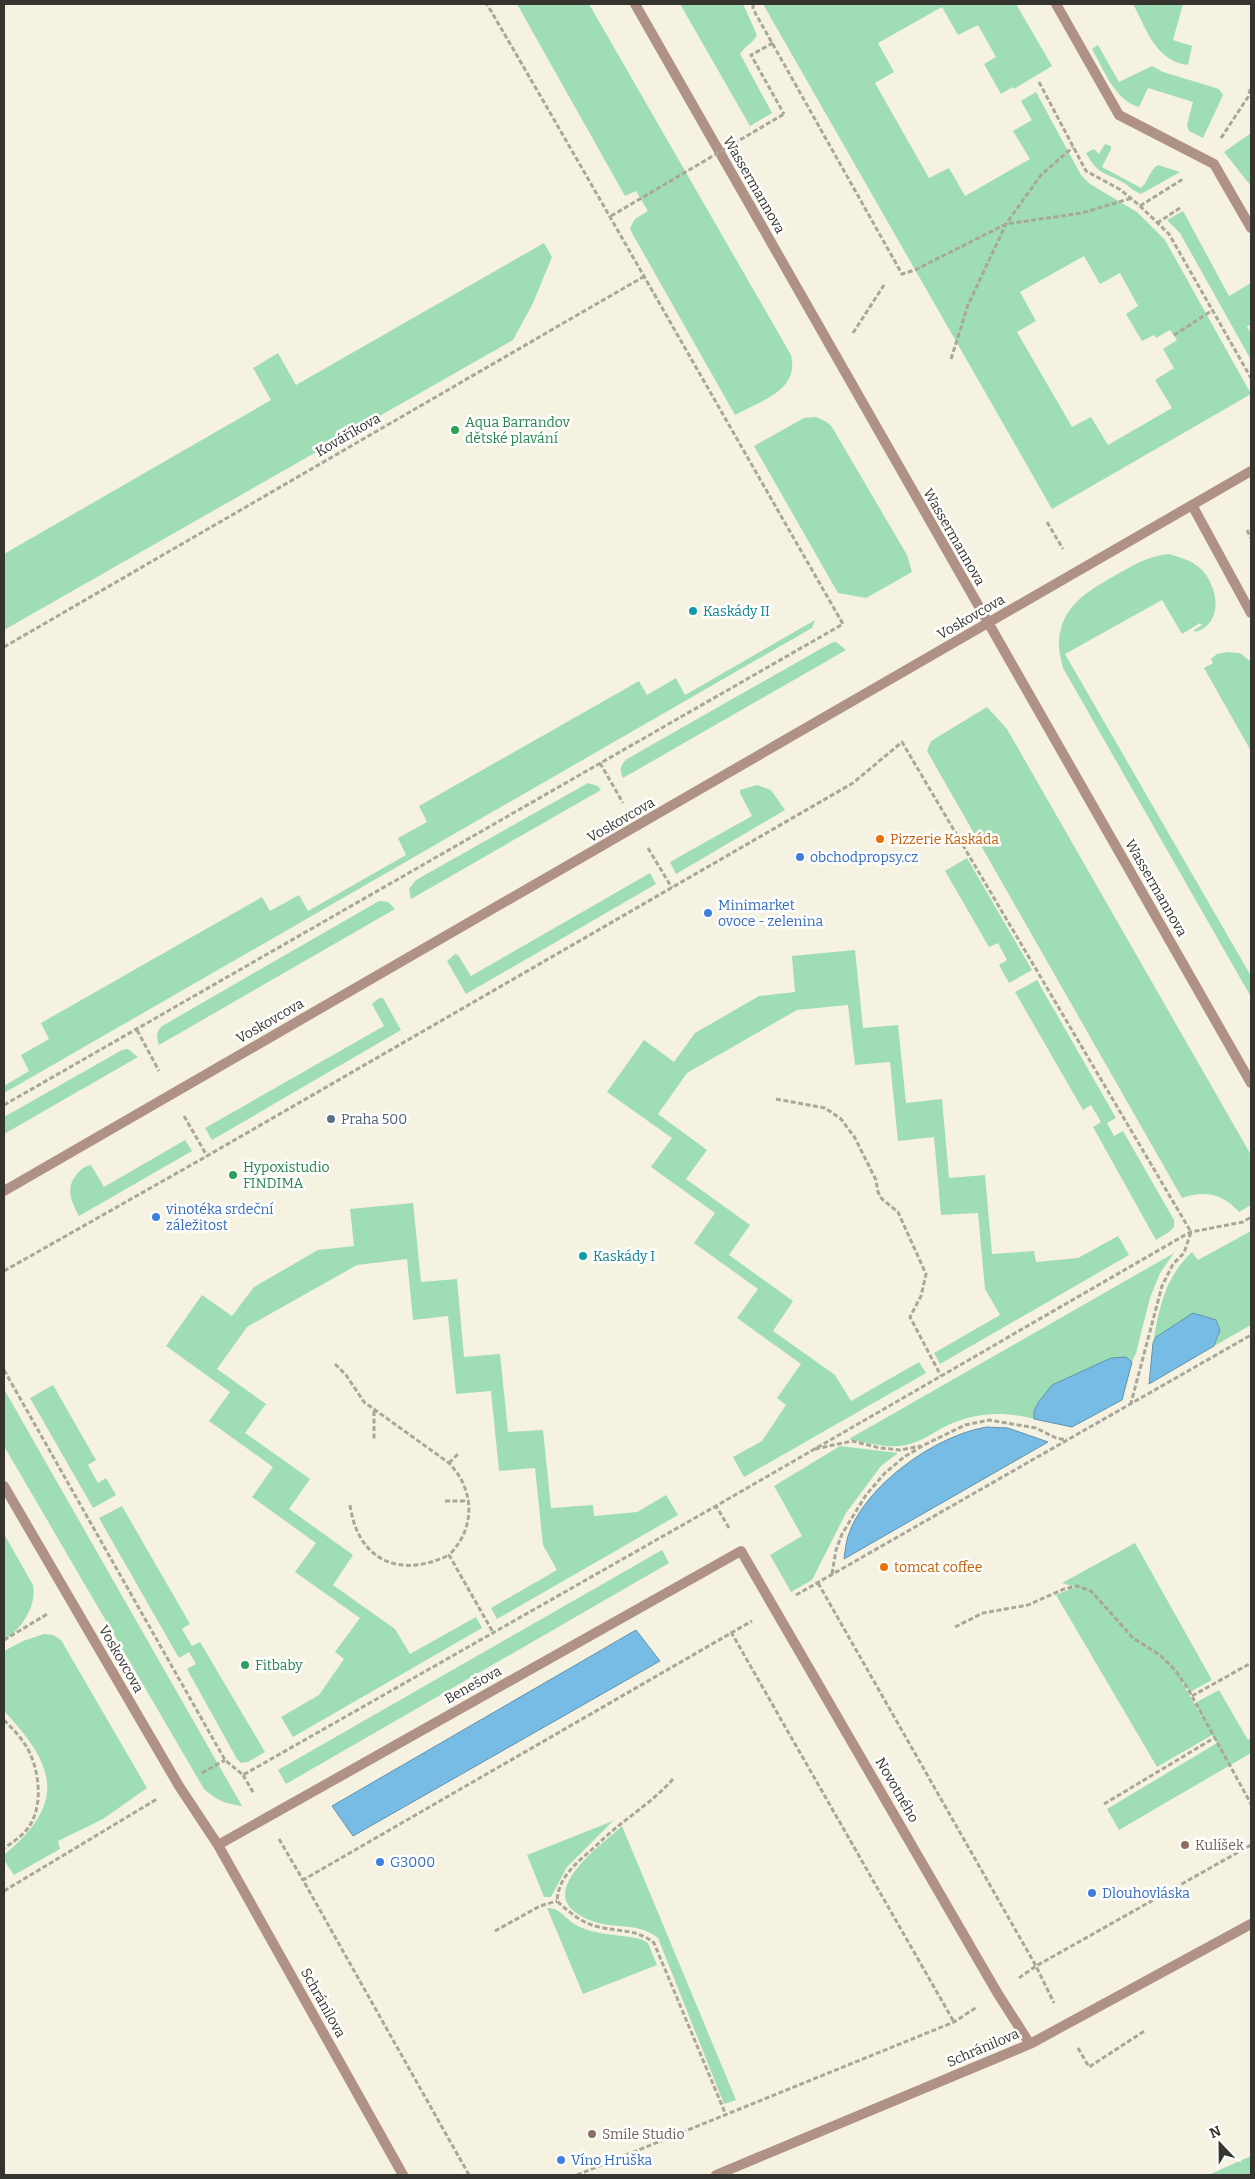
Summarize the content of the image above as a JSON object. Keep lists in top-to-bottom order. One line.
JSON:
{"streets":{"street":["Wassermannova","Voskovcova","Benešova","Novotného","Schránilova"],"path":["Kováříkova"]},"crossings":[["Wassermannova","Voskovcova"],["Voskovcova","Benešova"],["Voskovcova","Schránilova"],["Benešova","Novotného"],["Benešova","Schránilova"],["Novotného","Schránilova"]],"places":["Aqua Barrandov dětské plavání","Kaskády II","Pizzerie Kaskáda","obchodpropsy.cz","Minimarket ovoce - zelenina","Praha 500","Hypoxistudio FINDIMA","vinotéka srdeční záležitost","Kaskády I","tomcat coffee","Fitbaby","Kulíšek","G3000","Dlouhovláska","Smile Studio","Víno Hruška"],"north":"top"}
